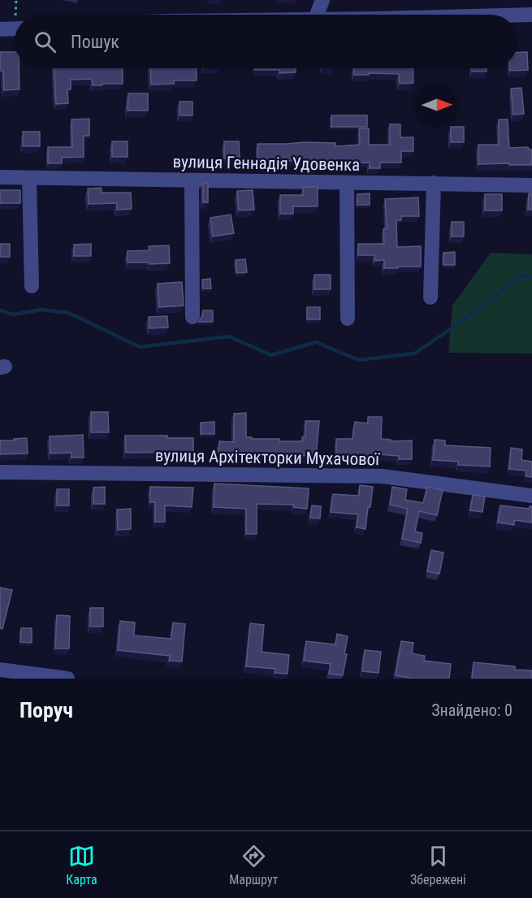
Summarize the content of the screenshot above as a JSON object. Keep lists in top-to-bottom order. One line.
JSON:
{"streets":{"street":["вулиця Геннадія Удовенка","вулиця Архітекторки Мухачової"]},"north":"right","page":{"search":"Пошук","heading":["Поруч","Знайдено: 0"],"nav":["Карта","Маршрут","Збережені"]}}
